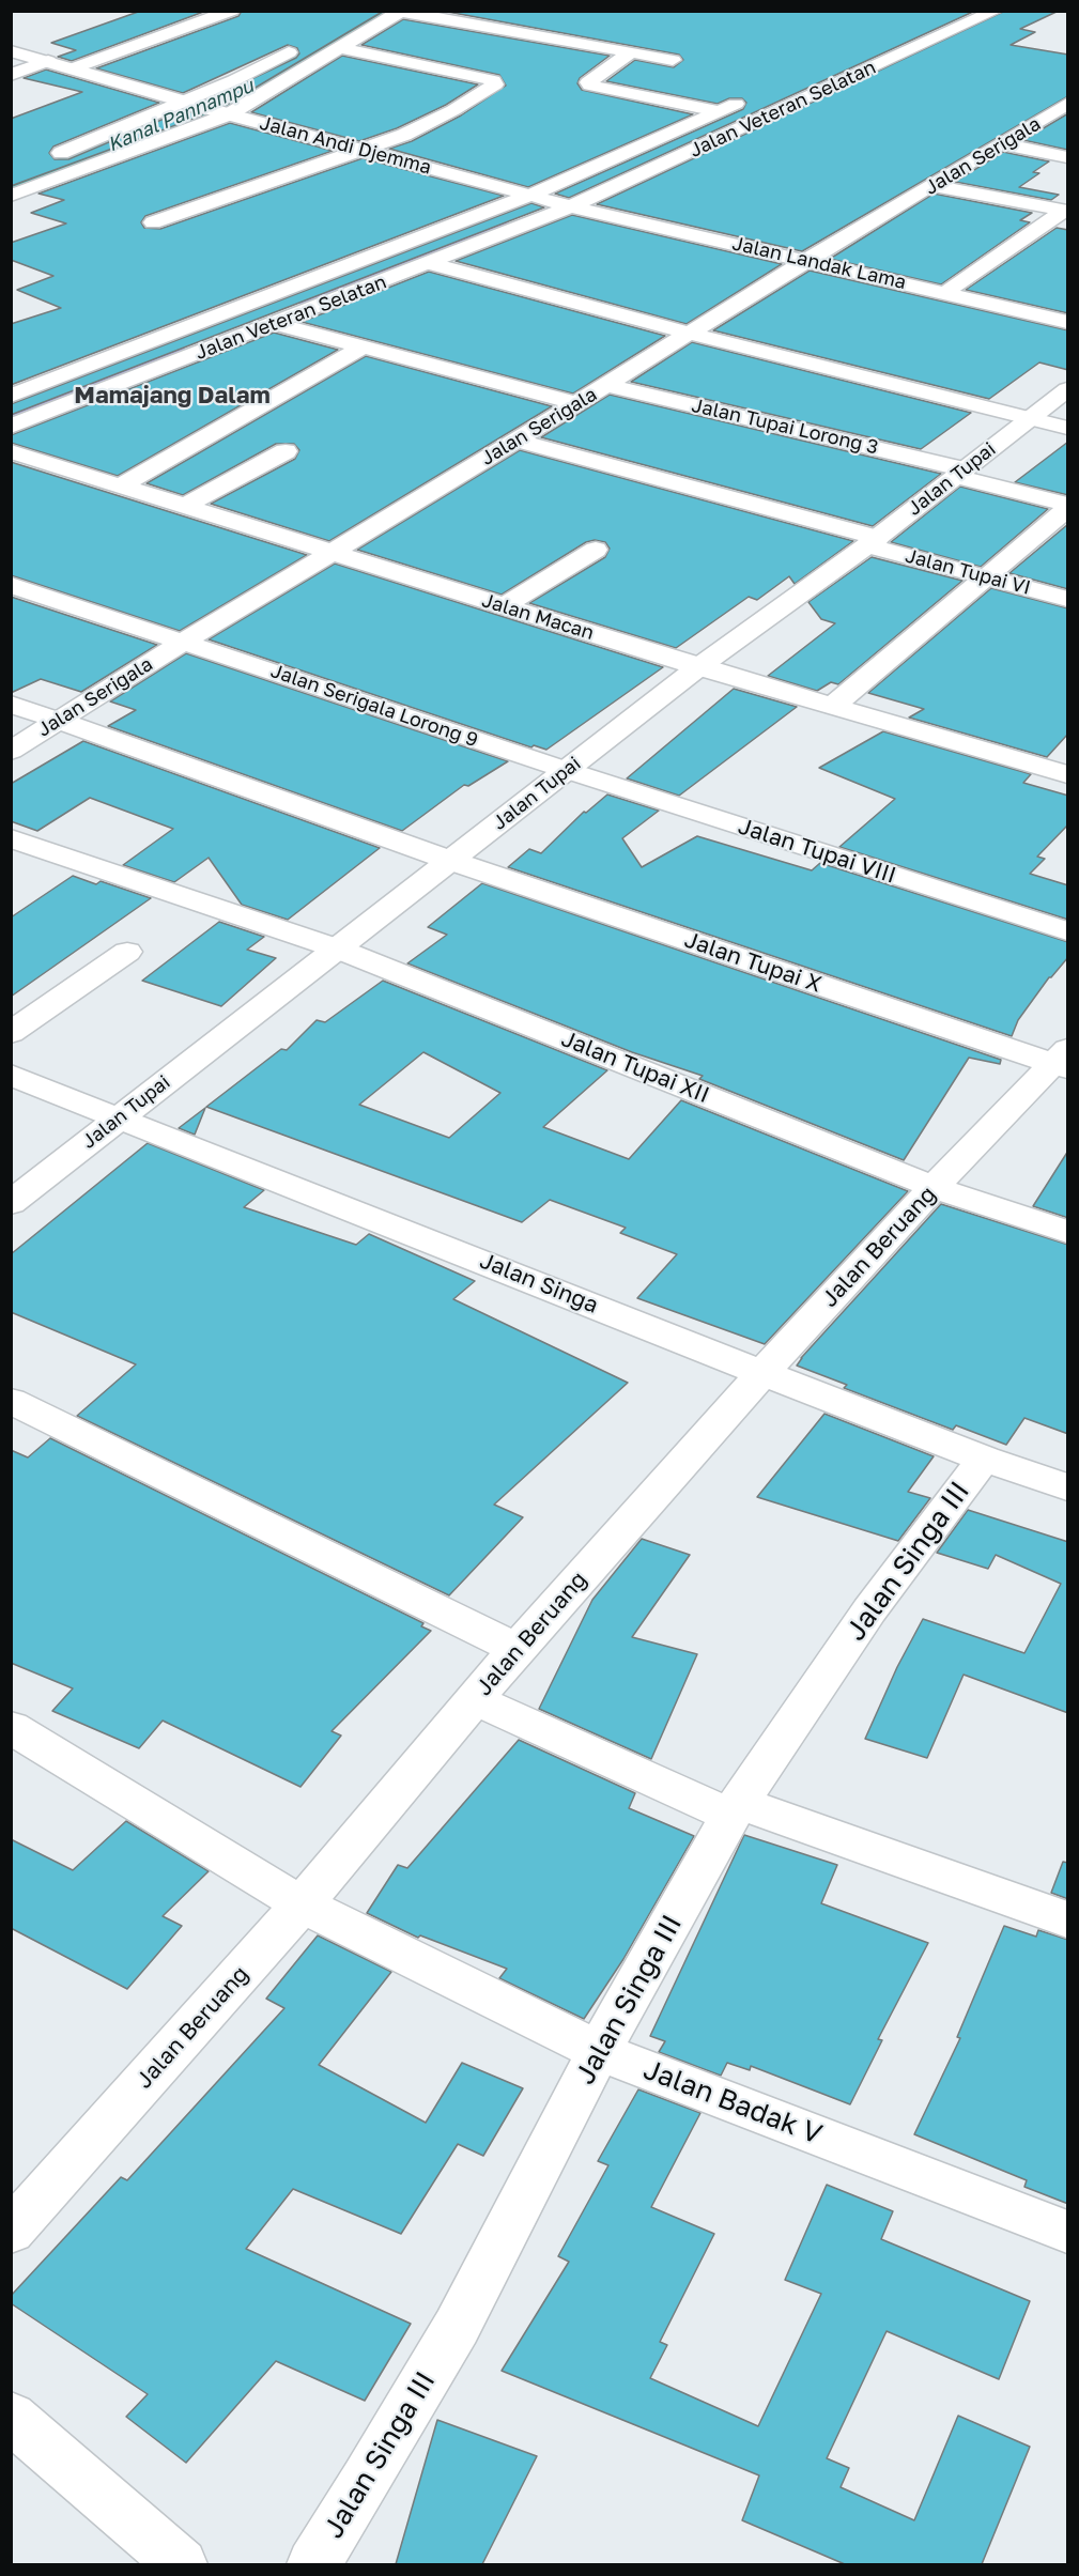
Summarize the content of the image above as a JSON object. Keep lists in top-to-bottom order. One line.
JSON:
{"streets":{"street":["Jalan Veteran Selatan","Jalan Andi Djemma","Jalan Serigala","Jalan Landak Lama","Jalan Tupai Lorong 3","Jalan Tupai","Jalan Tupai VI","Jalan Macan","Jalan Serigala Lorong 9","Jalan Tupai VIII","Jalan Tupai X","Jalan Tupai XII","Jalan Beruang","Jalan Singa","Jalan Singa III","Jalan Badak V"]},"crossings":[["Jalan Veteran Selatan","Jalan Andi Djemma"],["Jalan Veteran Selatan","Jalan Landak Lama"],["Jalan Serigala","Jalan Landak Lama"],["Jalan Serigala","Jalan Tupai Lorong 3"],["Jalan Serigala","Jalan Tupai VI"],["Jalan Serigala","Jalan Macan"],["Jalan Serigala","Jalan Serigala Lorong 9"],["Jalan Serigala","Jalan Tupai X"],["Jalan Tupai Lorong 3","Jalan Tupai"],["Jalan Tupai","Jalan Tupai VI"],["Jalan Tupai","Jalan Macan"],["Jalan Tupai","Jalan Serigala Lorong 9"],["Jalan Tupai","Jalan Tupai VIII"],["Jalan Tupai","Jalan Tupai X"],["Jalan Tupai","Jalan Tupai XII"],["Jalan Tupai","Jalan Singa"],["Jalan Serigala Lorong 9","Jalan Tupai VIII"],["Jalan Tupai X","Jalan Beruang"],["Jalan Tupai XII","Jalan Beruang"],["Jalan Beruang","Jalan Singa"],["Jalan Beruang","Jalan Badak V"],["Jalan Singa","Jalan Singa III"],["Jalan Singa III","Jalan Badak V"]],"districts":["Mamajang Dalam"],"water":["Kanal Pannampu"]}
